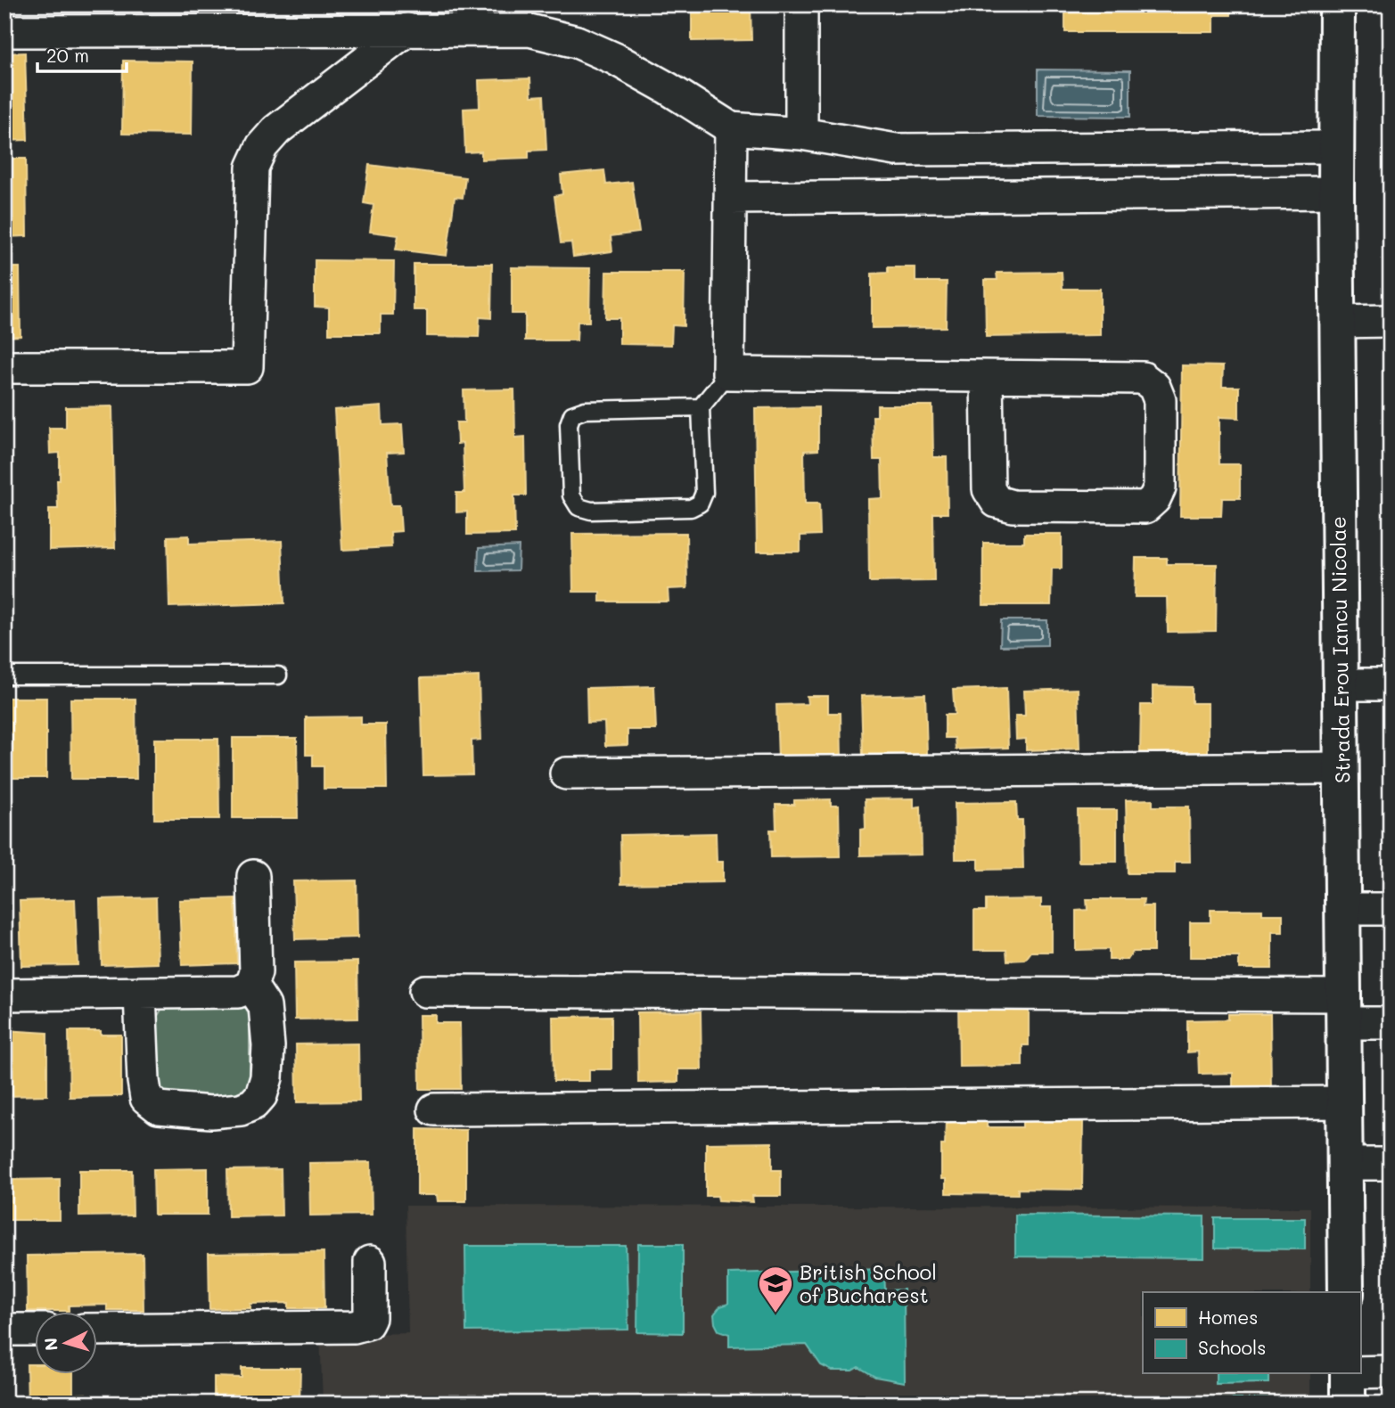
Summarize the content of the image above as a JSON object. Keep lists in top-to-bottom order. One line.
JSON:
{"streets":{"street":["Strada Erou Iancu Nicolae"]},"places":{"school or university":["British School of Bucharest"]},"legend":["Homes","Schools"],"scale_bar":"20 m","north":"left"}
